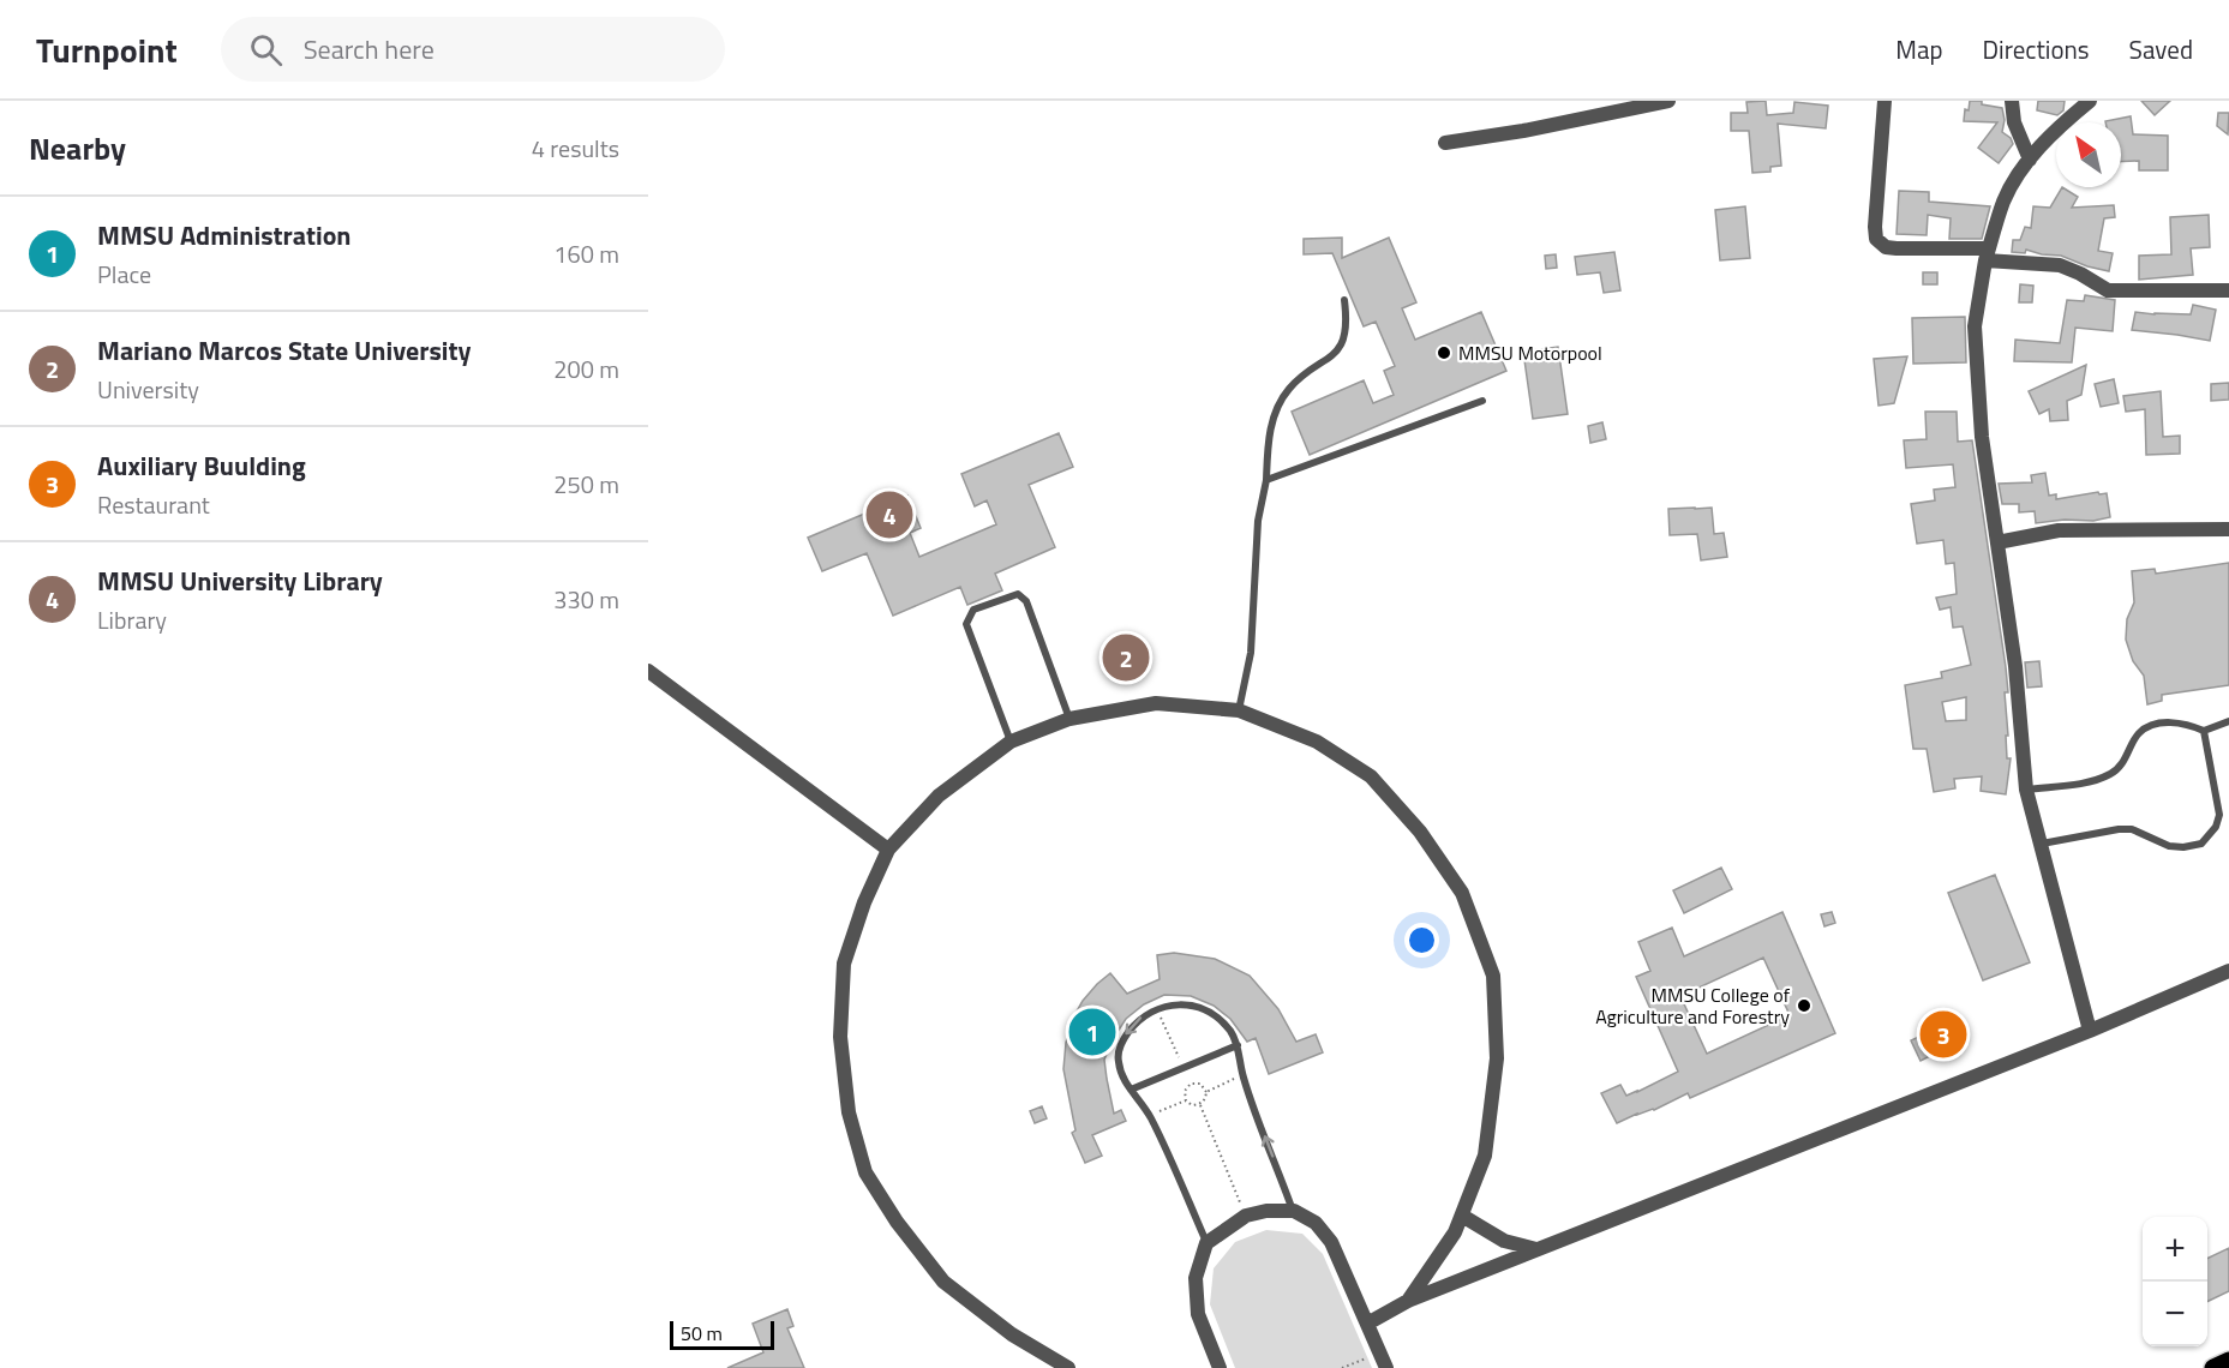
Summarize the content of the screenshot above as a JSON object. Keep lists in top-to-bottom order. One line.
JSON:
{"places":["MMSU Motorpool","MMSU College of Agriculture and Forestry"],"scale_bar":"50 m","north":"top left","page":{"header":"Turnpoint","search":"Search here","nav":["Map","Directions","Saved"],"heading":["Nearby","4 results"],"list":[{"mark":"1","name":"MMSU Administration","note":"Place","value":"160 m"},{"mark":"2","name":"Mariano Marcos State University","note":"University","value":"200 m"},{"mark":"3","name":"Auxiliary Buulding","note":"Restaurant","value":"250 m"},{"mark":"4","name":"MMSU University Library","note":"Library","value":"330 m"}],"pins":["4","2","1","3"],"map_buttons":["+","−"],"scale":"50 m"}}
